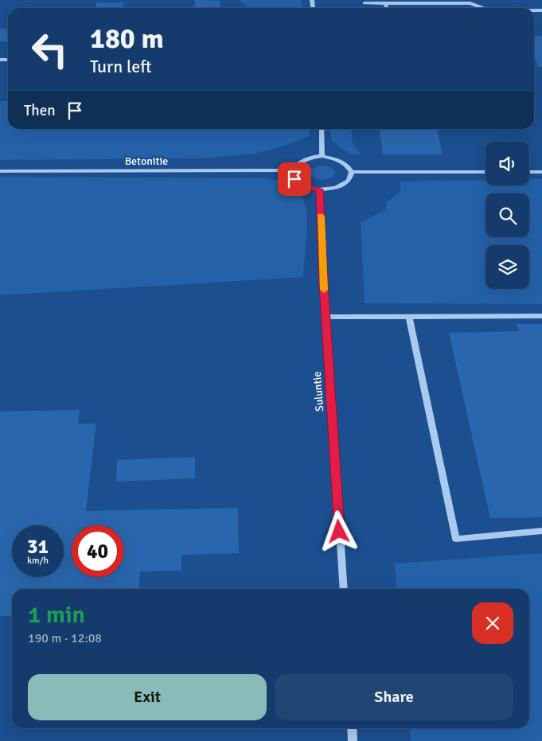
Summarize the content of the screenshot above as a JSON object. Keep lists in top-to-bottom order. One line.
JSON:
{"streets":{"street":["Betonitie","Suluntie"]},"crossings":[["Betonitie","Suluntie"]],"page":{"turn":["180 m","Turn left"],"then":"Then","speed":"31 km/h","limit":"40","heading":["1 min","190 m · 12:08"],"buttons":["Exit","Share"]}}
